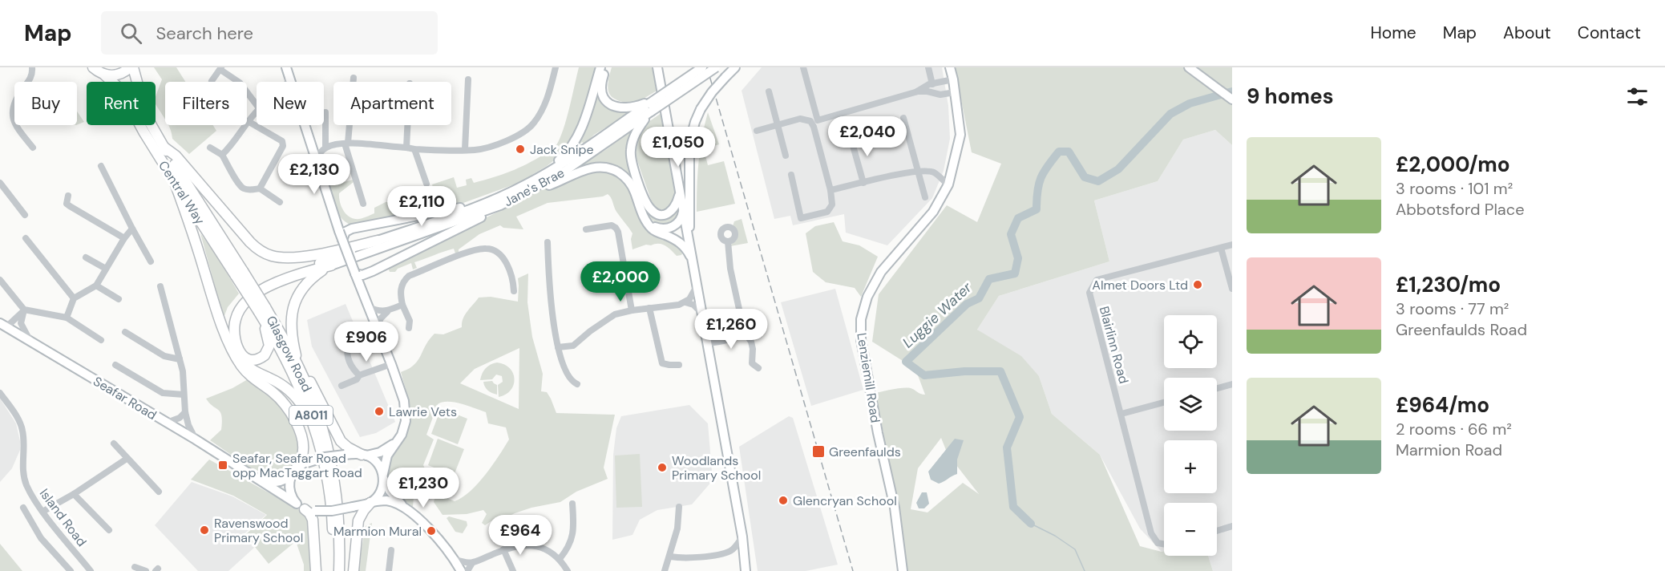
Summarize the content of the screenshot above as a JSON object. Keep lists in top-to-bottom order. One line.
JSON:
{"streets":{"main road":["Jane's Brae","Central Way","Glasgow Road","Lenziemill Road","Seafar Road","A8011"],"street":["Blairlinn Road","Island Road"]},"crossings":[["Central Way","Glasgow Road"]],"water":["Luggie Water"],"places":{"other":["Jack Snipe","Almet Doors Ltd","Lawrie Vets","Woodlands Primary School","Glencryan School","Ravenswood Primary School","Marmion Mural"],"transit":["Greenfaulds","Seafar, Seafar Road opp MacTaggart Road"]},"page":{"header":"Map","search":"Search here","nav":["Home","Map","About","Contact"],"heading":"9 homes","chip":["Buy","Rent","Filters","New","Apartment"],"price":["£2,040","£1,050","£2,130","£2,110","£2,000","£1,260","£906","£1,230","£964"],"list":[{"name":"£2,000/mo","note":"3 rooms · 101 m² · Abbotsford Place"},{"name":"£1,230/mo","note":"3 rooms · 77 m² · Greenfaulds Road"},{"name":"£964/mo","note":"2 rooms · 66 m² · Marmion Road"}],"map_buttons":["+","−"]}}
